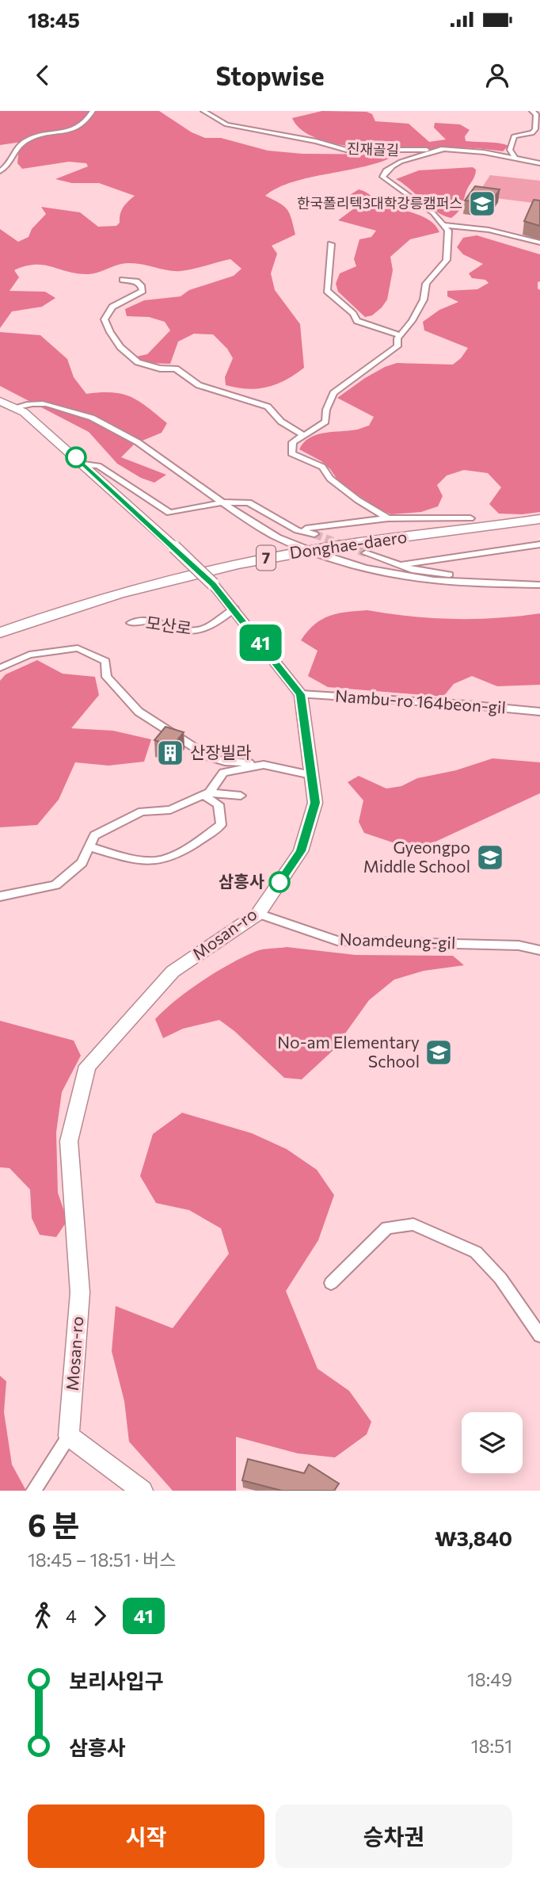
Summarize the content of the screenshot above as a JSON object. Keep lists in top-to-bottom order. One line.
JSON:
{"streets":{"main road":["Donghae-daero","7"],"street":["진재골길","모산로","Nambu-ro 164beon-gil","Mosan-ro","Noamdeung-gil"]},"crossings":[["Nambu-ro 164beon-gil","Mosan-ro"],["Mosan-ro","Noamdeung-gil"]],"places":{"school or university":["한국폴리텍3대학강릉캠퍼스","Gyeongpo Middle School","No-am Elementary School"],"building":["산장빌라"],"other":["삼흥사"]},"lines":["bus line 41"],"page":{"status":"18:45","header":"Stopwise","on_map":"41","heading":["6 분","18:45 – 18:51 · 버스","₩3,840"],"legs":["4","41"],"list":[{"name":"보리사입구","value":"18:49"},{"name":"삼흥사","value":"18:51"}],"buttons":["시작","승차권"]}}
